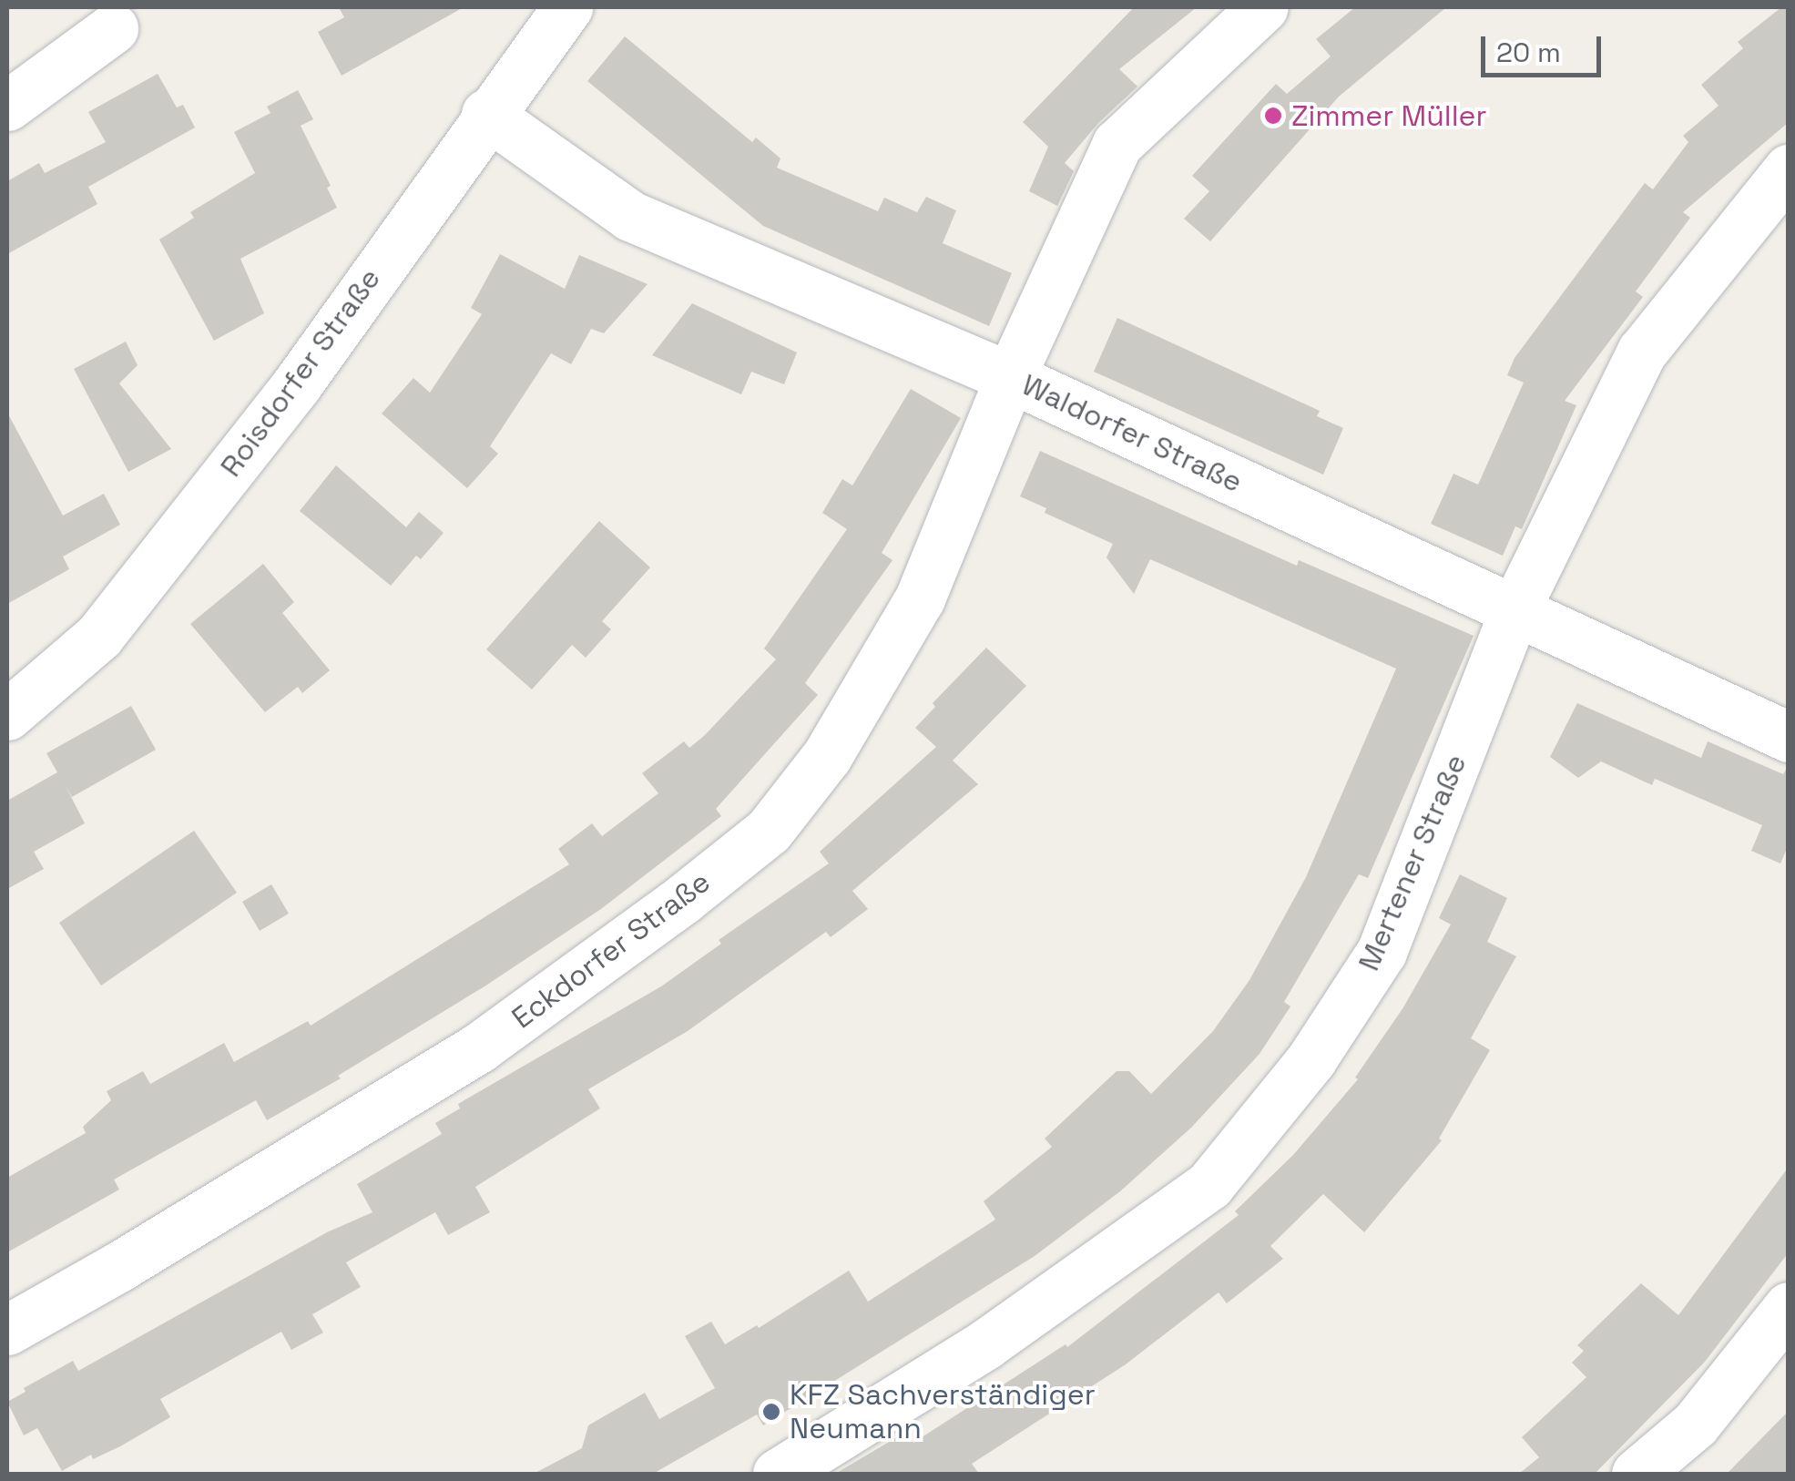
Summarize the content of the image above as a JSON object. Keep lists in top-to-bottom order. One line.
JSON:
{"streets":{"street":["Roisdorfer Straße","Waldorfer Straße","Mertener Straße","Eckdorfer Straße"]},"crossings":[["Roisdorfer Straße","Waldorfer Straße"],["Waldorfer Straße","Mertener Straße"],["Waldorfer Straße","Eckdorfer Straße"]],"places":["Zimmer Müller","KFZ Sachverständiger Neumann"],"scale_bar":"20 m"}
